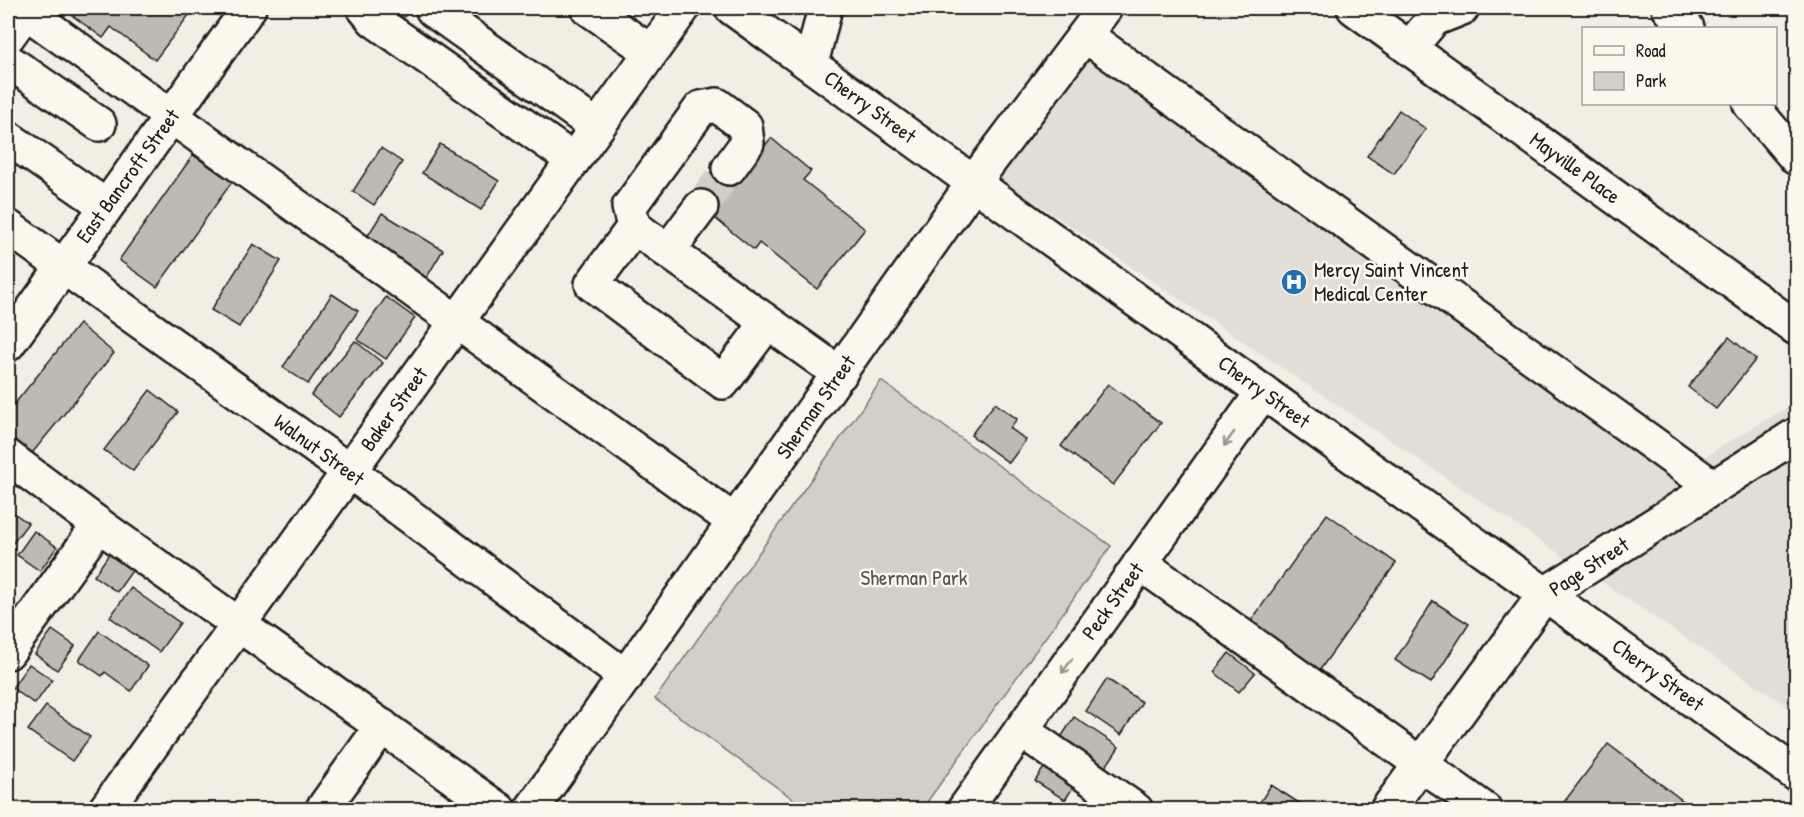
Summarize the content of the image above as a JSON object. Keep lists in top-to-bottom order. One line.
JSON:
{"streets":{"street":["Cherry Street","Mayville Place","East Bancroft Street","Sherman Street","Baker Street","Walnut Street","Page Street","Peck Street"]},"crossings":[["Cherry Street","Sherman Street"],["Cherry Street","Page Street"],["Cherry Street","Peck Street"],["East Bancroft Street","Walnut Street"],["Sherman Street","Walnut Street"],["Baker Street","Walnut Street"]],"one_way":["Peck Street"],"parks":["Sherman Park"],"places":{"hospital":["Mercy Saint Vincent Medical Center"]},"legend":["Road","Park"]}
